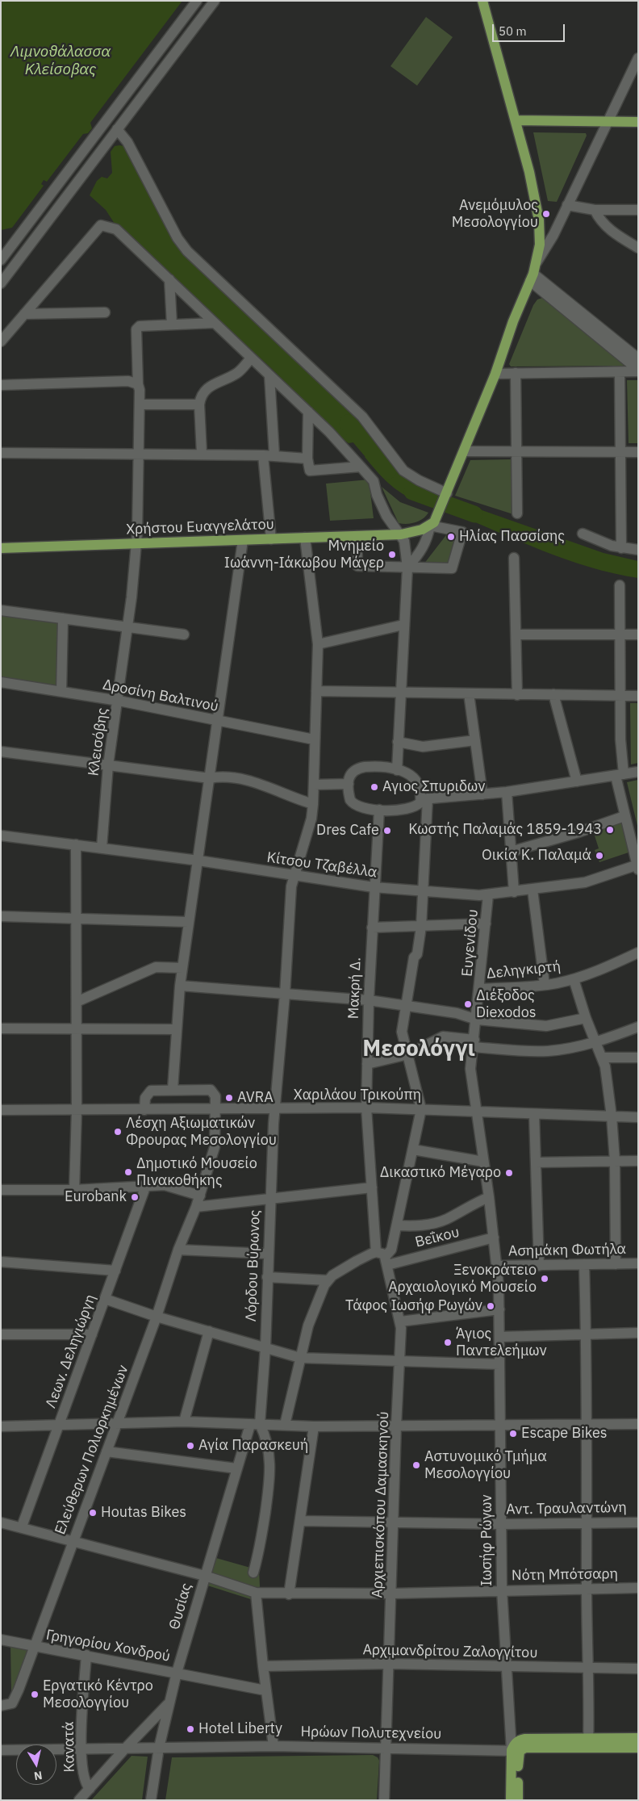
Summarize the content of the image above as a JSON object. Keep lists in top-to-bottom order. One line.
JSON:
{"streets":{"main road":["Χρήστου Ευαγγελάτου"],"street":["Δροσίνη Βαλτινού","Κλεισόβης","Κίτσου Τζαβέλλα","Ευγενίδου","Δεληγκιρτή","Μακρή Δ.","Χαριλάου Τρικούπη","Βεΐκου","Ασημάκη Φωτήλα","Λόρδου Βύρωνος","Λεων. Δεληγιώργη","Ελεύθερων Πολιορκημένων","Αρχιεπισκόπου Δαμασκηνού","Αντ. Τραυλαντώνη","Ιωσήφ Ρώγων","Νότη Μπότσαρη","Θυσίας","Γρηγορίου Χονδρού","Αρχιμανδρίτου Ζαλογγίτου","Ηρώων Πολυτεχνείου","Κανατά"]},"crossings":[["Χρήστου Ευαγγελάτου","Κλεισόβης"],["Χρήστου Ευαγγελάτου","Λόρδου Βύρωνος"],["Δροσίνη Βαλτινού","Κλεισόβης"],["Δροσίνη Βαλτινού","Λόρδου Βύρωνος"],["Κλεισόβης","Κίτσου Τζαβέλλα"],["Κίτσου Τζαβέλλα","Ευγενίδου"],["Κίτσου Τζαβέλλα","Μακρή Δ."],["Κίτσου Τζαβέλλα","Λόρδου Βύρωνος"],["Ευγενίδου","Δεληγκιρτή"],["Ευγενίδου","Χαριλάου Τρικούπη"],["Ευγενίδου","Ιωσήφ Ρώγων"],["Μακρή Δ.","Χαριλάου Τρικούπη"],["Μακρή Δ.","Βεΐκου"],["Μακρή Δ.","Αρχιεπισκόπου Δαμασκηνού"],["Χαριλάου Τρικούπη","Λόρδου Βύρωνος"],["Χαριλάου Τρικούπη","Ελεύθερων Πολιορκημένων"],["Χαριλάου Τρικούπη","Ιωσήφ Ρώγων"],["Βεΐκου","Αρχιεπισκόπου Δαμασκηνού"],["Βεΐκου","Ιωσήφ Ρώγων"],["Ασημάκη Φωτήλα","Ιωσήφ Ρώγων"],["Λόρδου Βύρωνος","Θυσίας"],["Λεων. Δεληγιώργη","Νότη Μπότσαρη"],["Ελεύθερων Πολιορκημένων","Νότη Μπότσαρη"],["Ελεύθερων Πολιορκημένων","Γρηγορίου Χονδρού"],["Αρχιεπισκόπου Δαμασκηνού","Αντ. Τραυλαντώνη"],["Αρχιεπισκόπου Δαμασκηνού","Νότη Μπότσαρη"],["Αρχιεπισκόπου Δαμασκηνού","Αρχιμανδρίτου Ζαλογγίτου"],["Αρχιεπισκόπου Δαμασκηνού","Ηρώων Πολυτεχνείου"],["Αντ. Τραυλαντώνη","Ιωσήφ Ρώγων"],["Ιωσήφ Ρώγων","Νότη Μπότσαρη"],["Ιωσήφ Ρώγων","Αρχιμανδρίτου Ζαλογγίτου"],["Ιωσήφ Ρώγων","Ηρώων Πολυτεχνείου"],["Νότη Μπότσαρη","Θυσίας"],["Θυσίας","Γρηγορίου Χονδρού"],["Θυσίας","Ηρώων Πολυτεχνείου"],["Γρηγορίου Χονδρού","Κανατά"],["Ηρώων Πολυτεχνείου","Κανατά"]],"districts":["Μεσολόγγι"],"water":["Λιμνοθάλασσα Κλείσοβας"],"places":["Ανεμόμυλος Μεσολογγίου","Ηλίας Πασσίσης","Μνημείο Ιωάννη-Ιάκωβου Μάγερ","Αγιος Σπυριδων","Κωστής Παλαμάς 1859-1943","Dres Cafe","Οικία Κ. Παλαμά","Διέξοδος Diexodos","AVRA","Λέσχη Αξιωματικών Φρουρας Μεσολογγίου","Δημοτικό Μουσείο Πινακοθήκης","Δικαστικό Μέγαρο","Eurobank","Ξενοκράτειο Αρχαιολογικό Μουσείο","Τάφος Ιωσήφ Ρωγών","Άγιος Παντελεήμων","Escape Bikes","Αγία Παρασκευή","Αστυνομικό Τμήμα Μεσολογγίου","Houtas Bikes","Eργατικό Κέντρο Μεσολογγίου","Hotel Liberty"],"scale_bar":"50 m","north":"bottom"}
